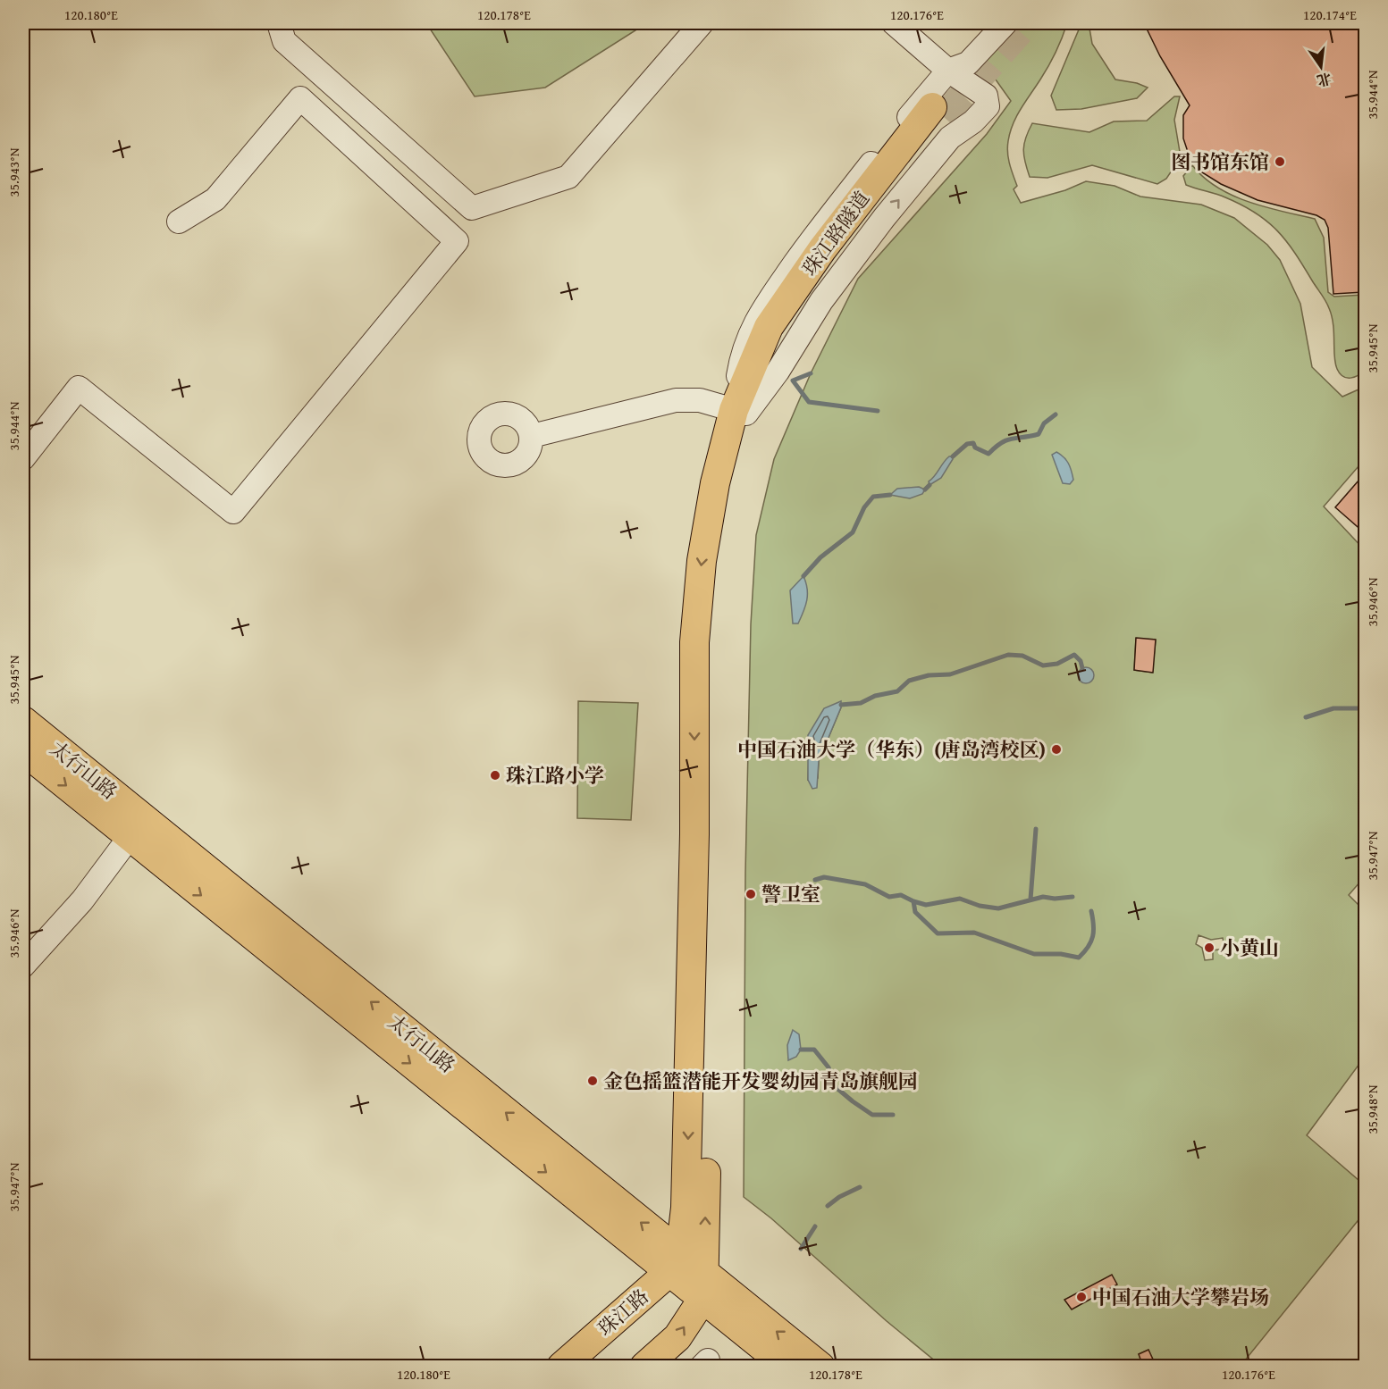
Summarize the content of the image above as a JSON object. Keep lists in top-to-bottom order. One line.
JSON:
{"streets":{"main road":["珠江路隧道","太行山路","珠江路"]},"crossings":[["太行山路","珠江路"]],"places":["图书馆东馆","中国石油大学（华东）(唐岛湾校区)","珠江路小学","警卫室","小黄山","金色摇篮潜能开发婴幼园青岛旗舰园","中国石油大学攀岩场"],"north":"bottom","coordinates":["120.180°E","120.178°E","120.176°E","120.174°E","35.944°N","35.943°N","35.945°N","35.946°N","35.947°N","35.948°N"]}
